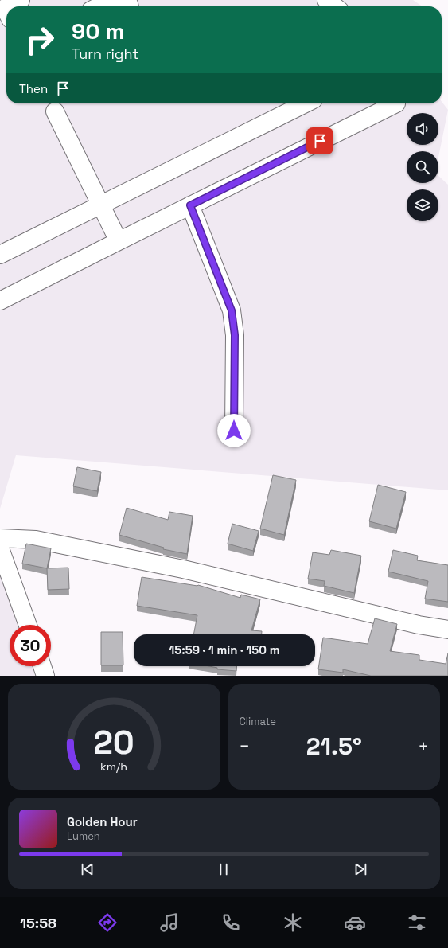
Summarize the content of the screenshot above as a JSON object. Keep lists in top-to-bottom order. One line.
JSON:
{"page":{"turn":["90 m","Turn right"],"then":"Then","limit":"30","trip":"15:59 · 1 min · 150 m","tile":"Climate","heat":["−","21.5°","+"],"song":["Golden Hour","Lumen"],"tabs":"15:58","gauge":["20","km/h"]}}
